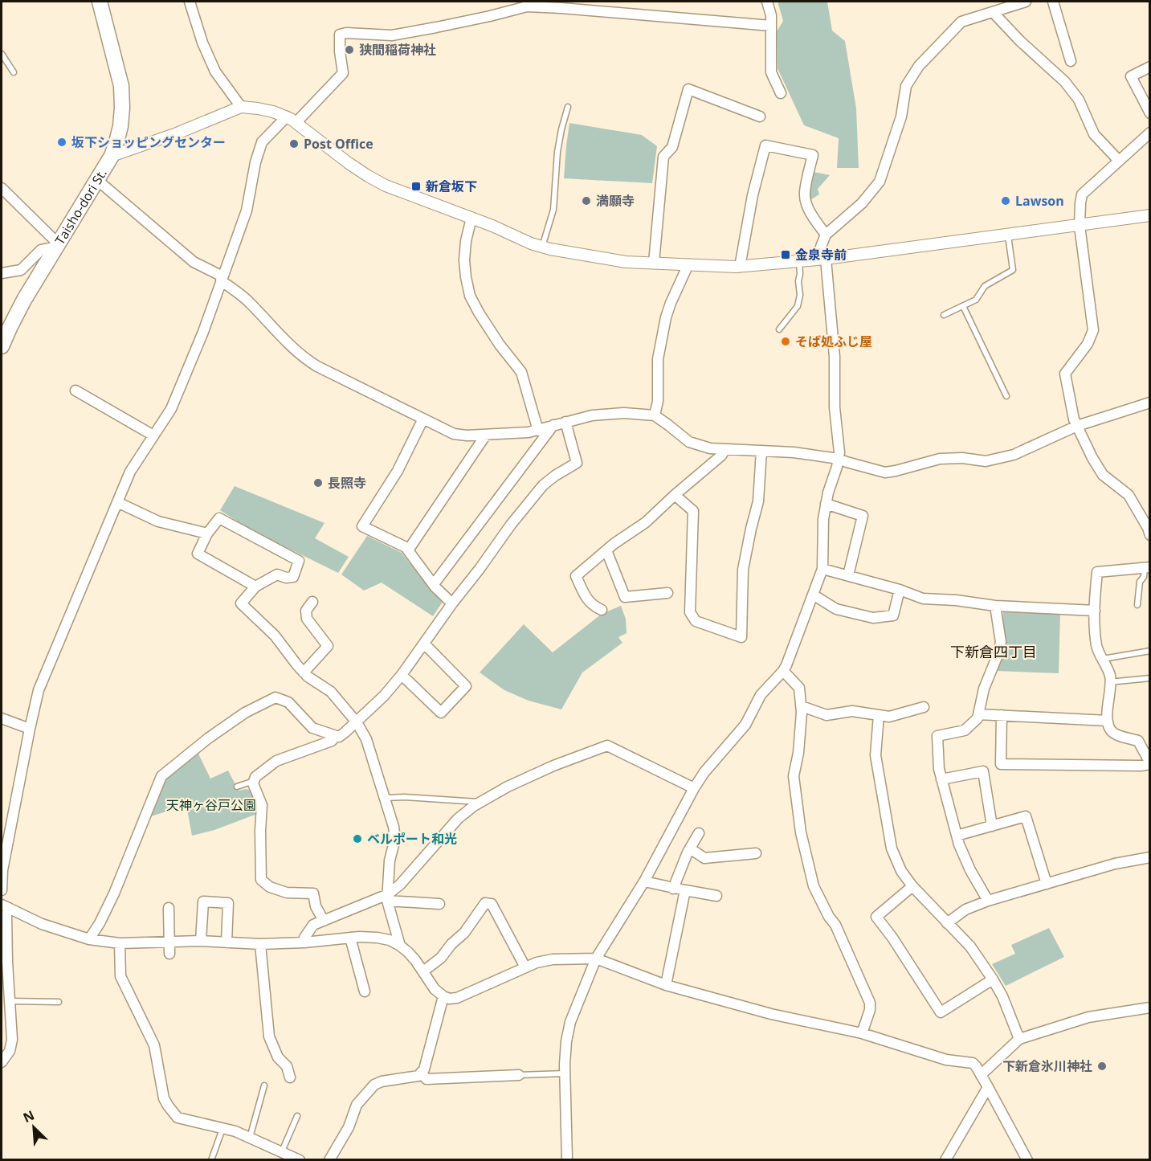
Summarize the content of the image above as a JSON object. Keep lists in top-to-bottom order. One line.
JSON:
{"streets":{"main road":["Taisho-dori St."]},"districts":["下新倉四丁目"],"parks":["天神ヶ谷戸公園"],"places":{"other":["狭間稲荷神社","坂下ショッピングセンター","Post Office","満願寺","Lawson","そば処ふじ屋","長照寺","ベルポート和光","下新倉氷川神社"],"transit":["新倉坂下","金泉寺前"]},"north":"top left"}
